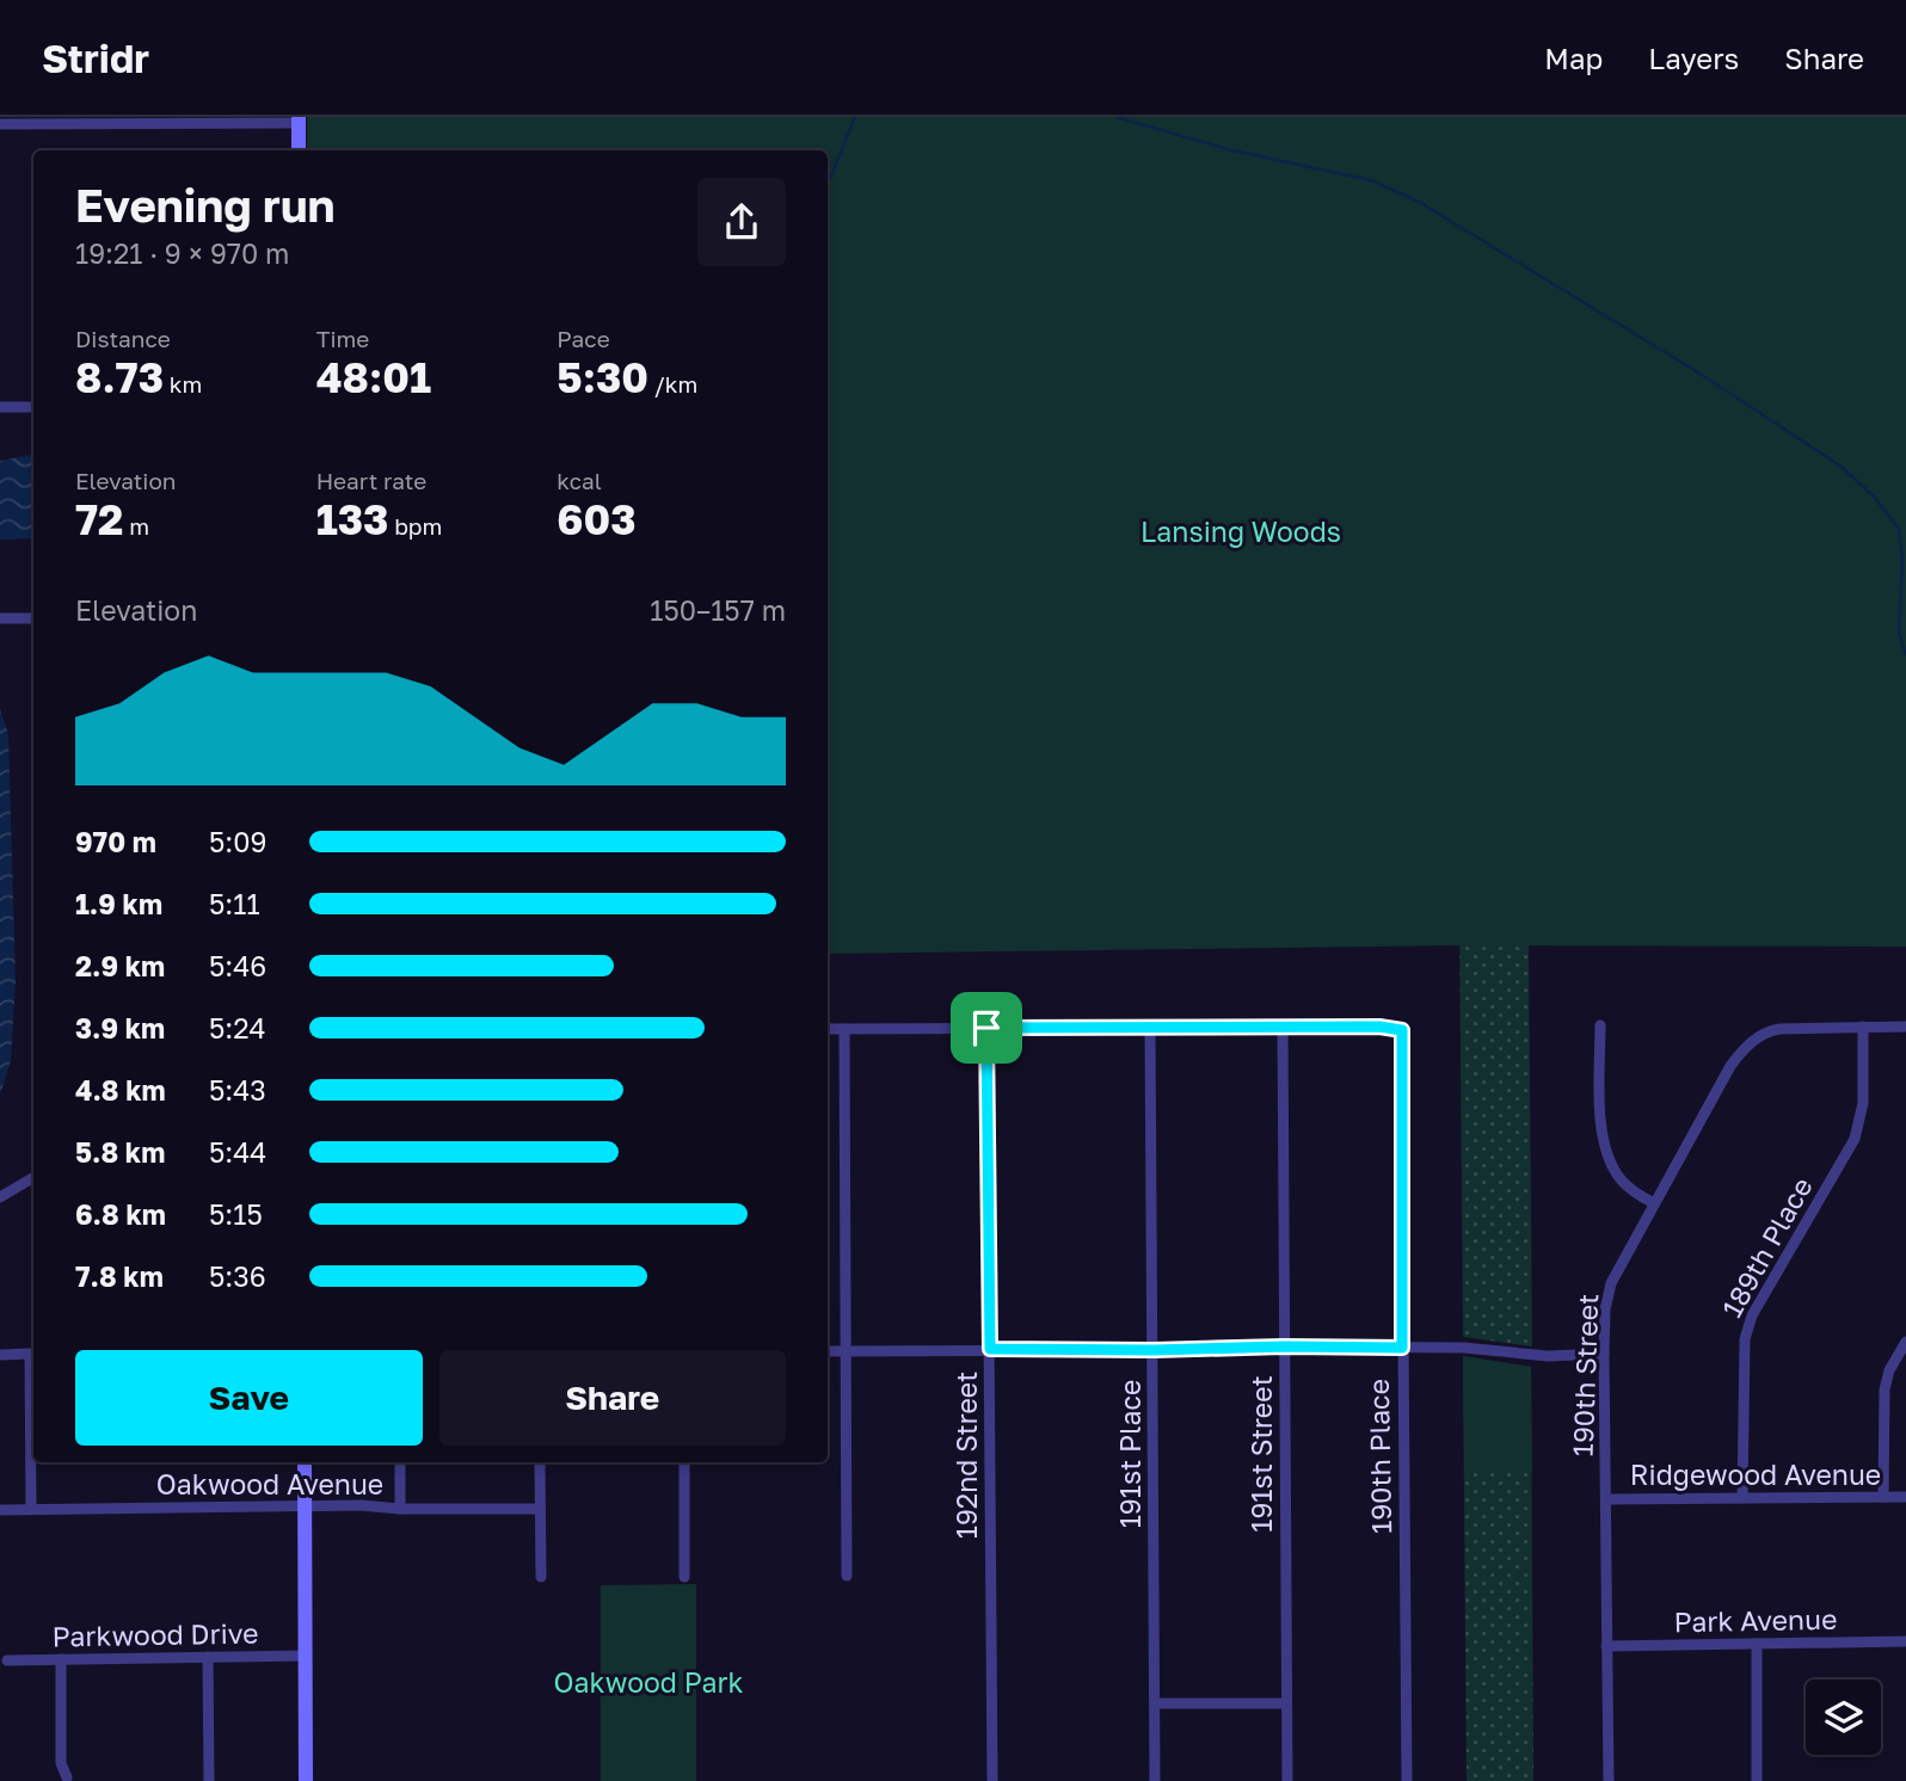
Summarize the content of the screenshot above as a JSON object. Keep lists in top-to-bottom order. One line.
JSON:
{"streets":{"street":["189th Place","190th Street","191st Place","191st Street","192nd Street","190th Place","Ridgewood Avenue","Oakwood Avenue","Park Avenue","Parkwood Drive"]},"crossings":[["189th Place","190th Street"],["189th Place","Ridgewood Avenue"],["190th Street","Ridgewood Avenue"],["190th Street","Park Avenue"],["191st Street","190th Place"]],"parks":["Lansing Woods","Oakwood Park"],"page":{"header":"Stridr","nav":["Map","Layers","Share"],"heading":["Evening run","19:21 · 9 × 970 m"],"stats":[["Distance","8.73 km"],["Time","48:01"],["Pace","5:30 /km"],["Elevation","72 m"],["Heart rate","133 bpm"],["kcal","603"]],"chart":["Elevation","150–157 m"],"list":[{"name":"970 m","note":"5:09"},{"name":"1.9 km","note":"5:11"},{"name":"2.9 km","note":"5:46"},{"name":"3.9 km","note":"5:24"},{"name":"4.8 km","note":"5:43"},{"name":"5.8 km","note":"5:44"},{"name":"6.8 km","note":"5:15"},{"name":"7.8 km","note":"5:36"}],"buttons":["Save","Share"]}}
